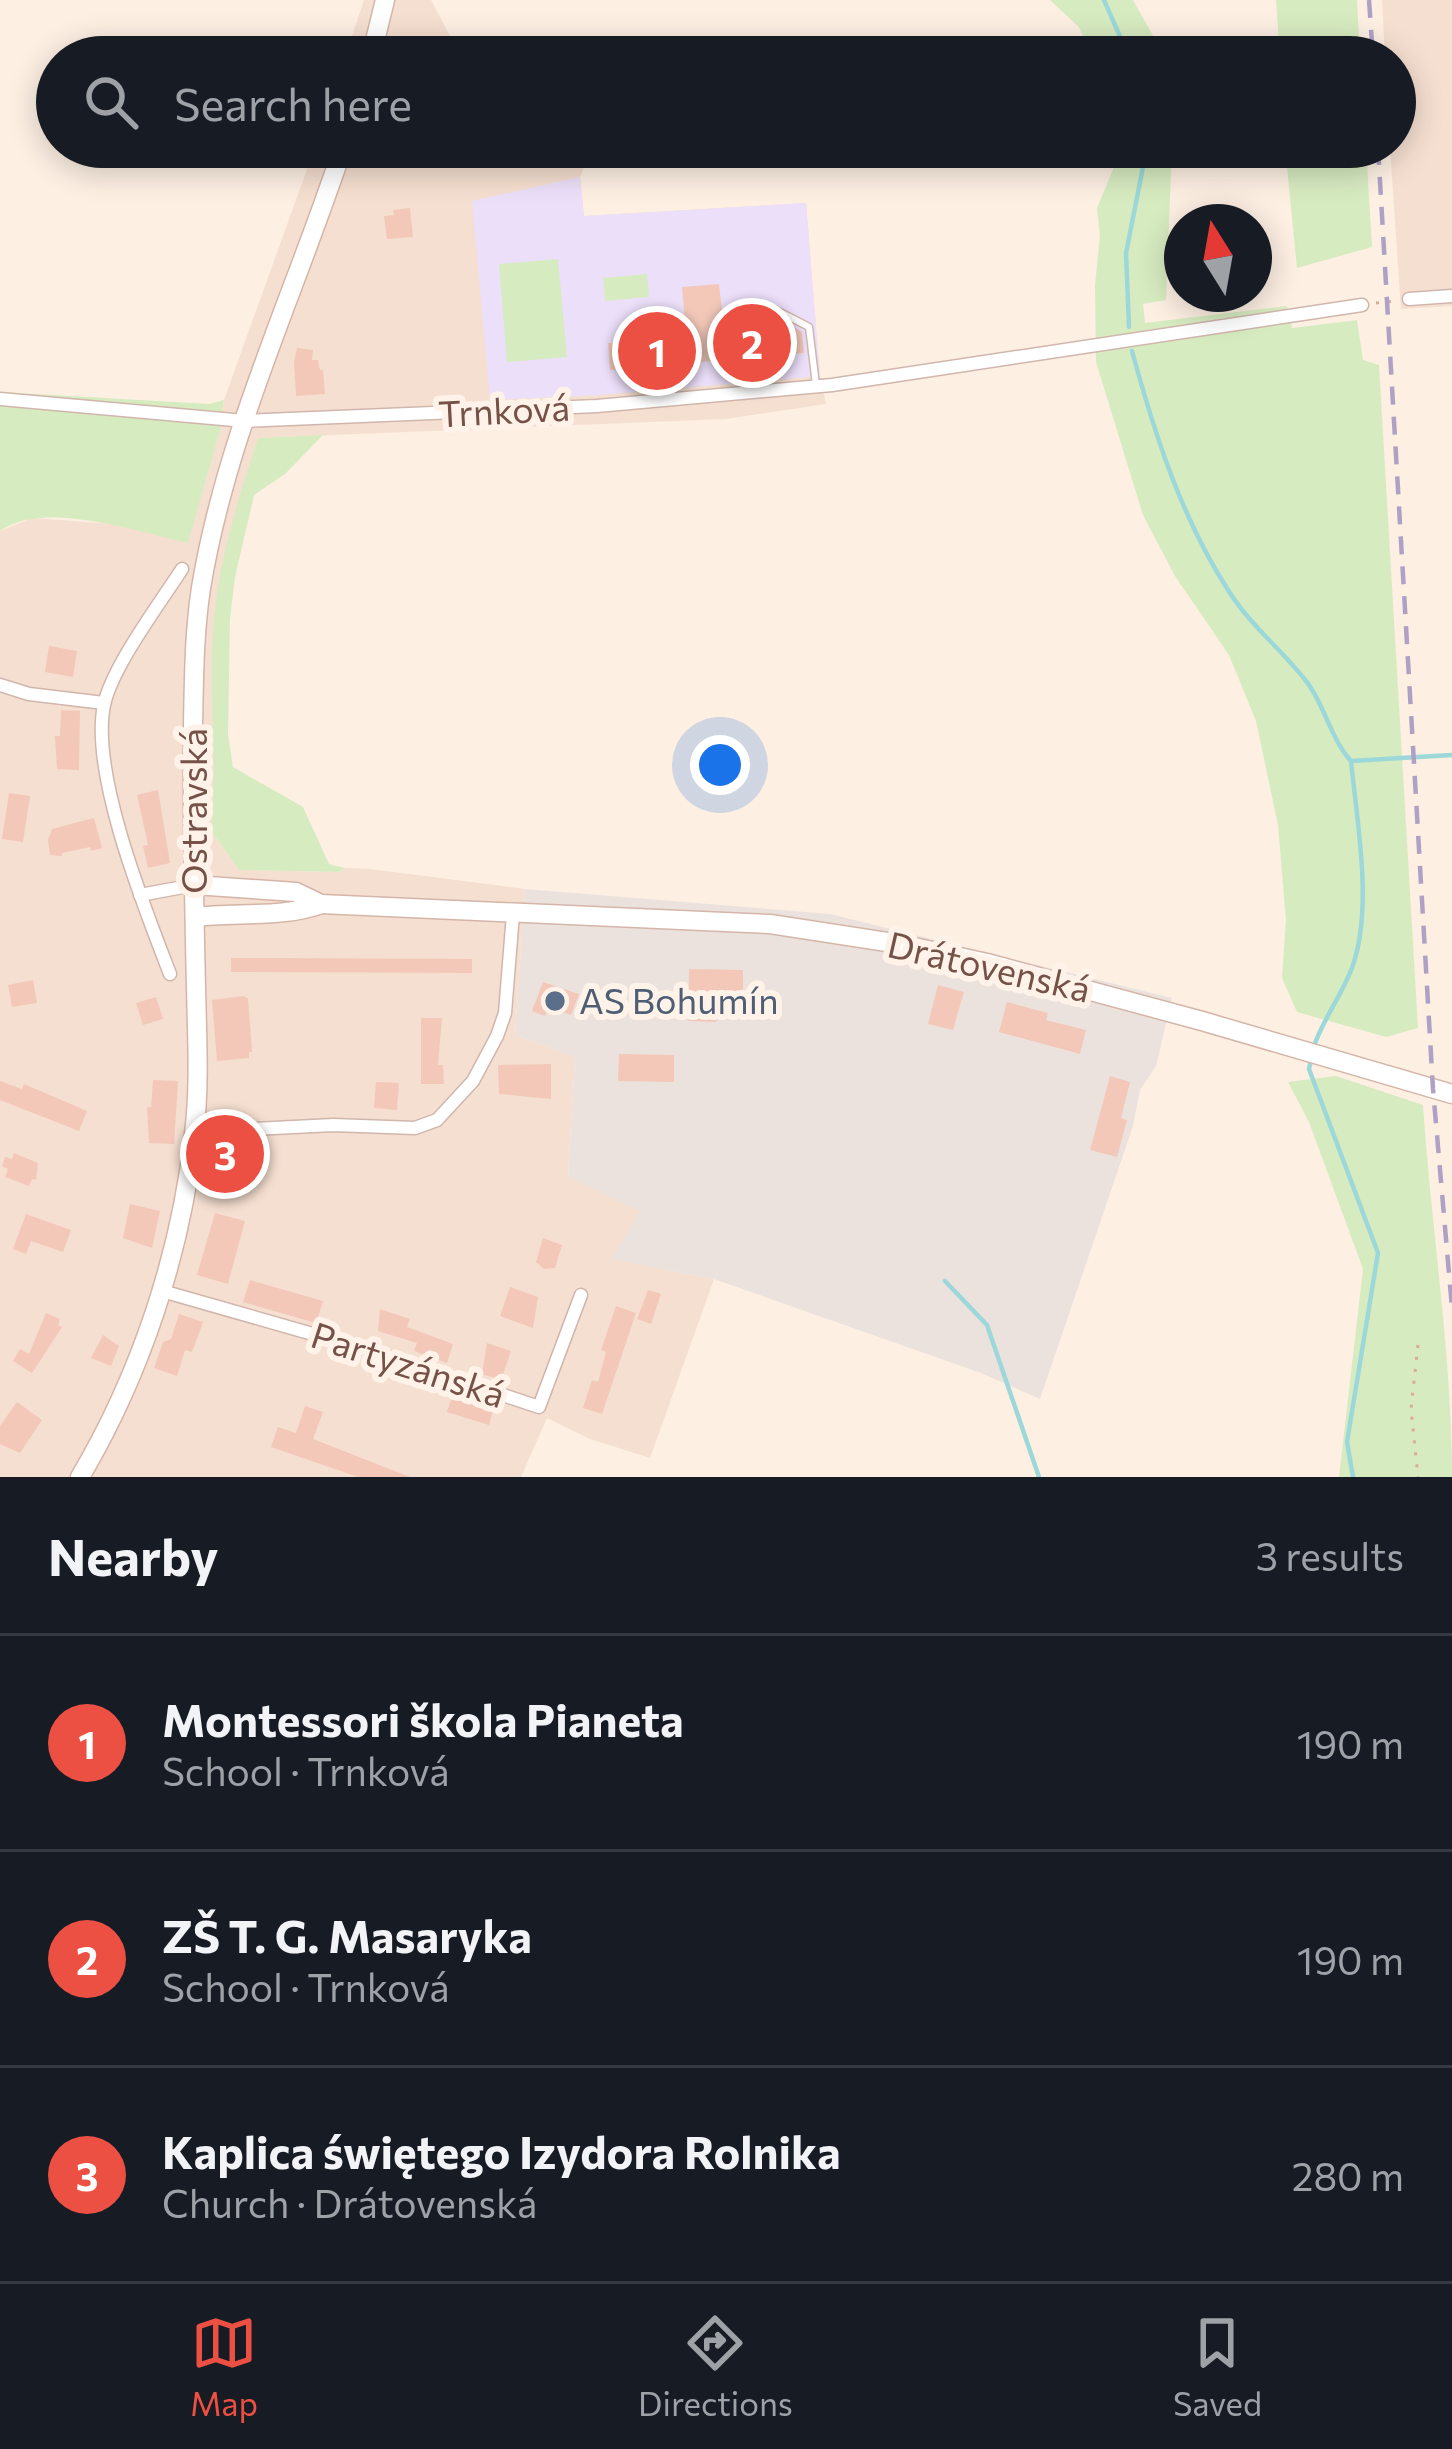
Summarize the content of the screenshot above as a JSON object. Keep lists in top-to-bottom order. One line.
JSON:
{"streets":{"main road":["Ostravská","Drátovenská"],"street":["Trnková","Partyzánská"]},"crossings":[["Trnková","Ostravská"],["Ostravská","Drátovenská"],["Ostravská","Partyzánská"]],"places":["AS Bohumín"],"north":"top","page":{"search":"Search here","pins":["2","1","3"],"heading":["Nearby","3 results"],"list":[{"mark":"1","name":"Montessori škola Pianeta","note":"School · Trnková","value":"190 m"},{"mark":"2","name":"ZŠ T. G. Masaryka","note":"School · Trnková","value":"190 m"},{"mark":"3","name":"Kaplica świętego Izydora Rolnika","note":"Church · Drátovenská","value":"280 m"}],"nav":["Map","Directions","Saved"]}}
